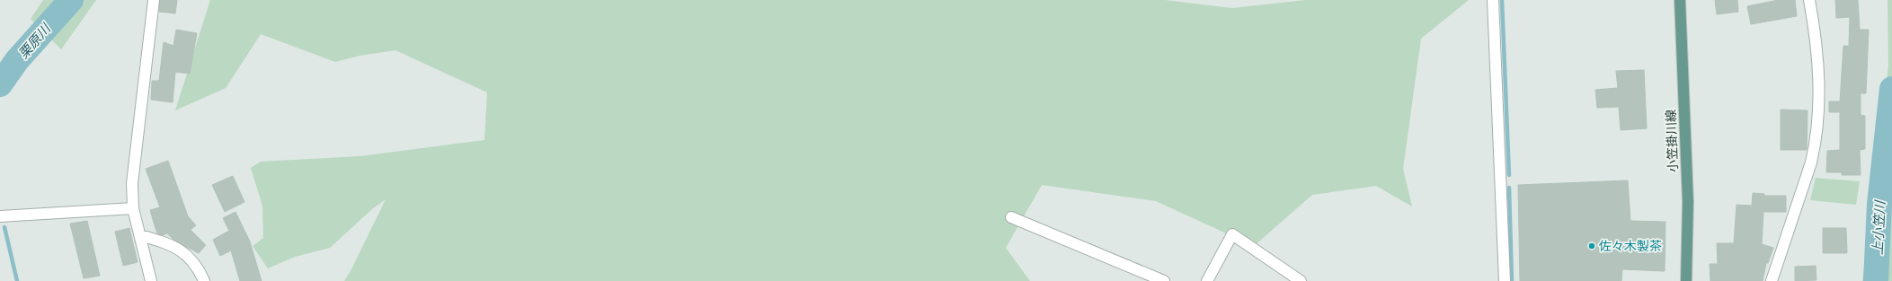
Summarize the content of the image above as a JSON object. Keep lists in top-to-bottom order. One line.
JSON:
{"streets":{"main road":["小笠掛川線"]},"water":["栗原川","上小笠川"],"places":["佐々木製茶"]}
